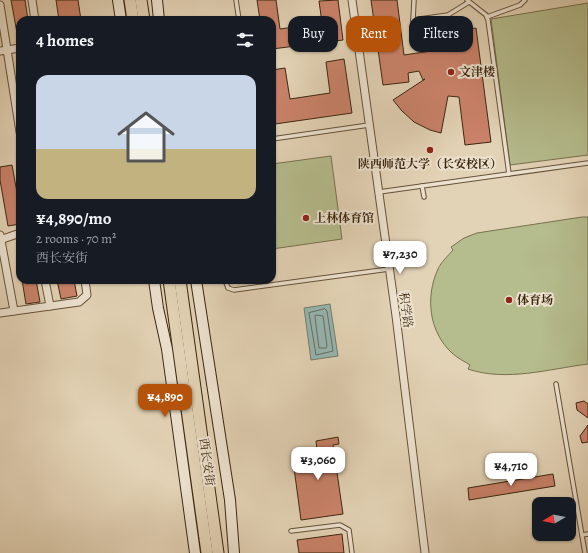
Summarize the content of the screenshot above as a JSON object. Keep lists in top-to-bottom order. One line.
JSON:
{"streets":{"main road":["西长安街"],"street":["积学路"]},"places":["文津楼","陕西师范大学（长安校区）","上林体育馆","体育场"],"north":"left","page":{"chip":["Buy","Rent","Filters"],"heading":"4 homes","list":[{"name":"¥4,890/mo","note":"2 rooms · 70 m² · 西长安街"}],"price":["¥7,230","¥4,890","¥3,060","¥4,710"]}}
